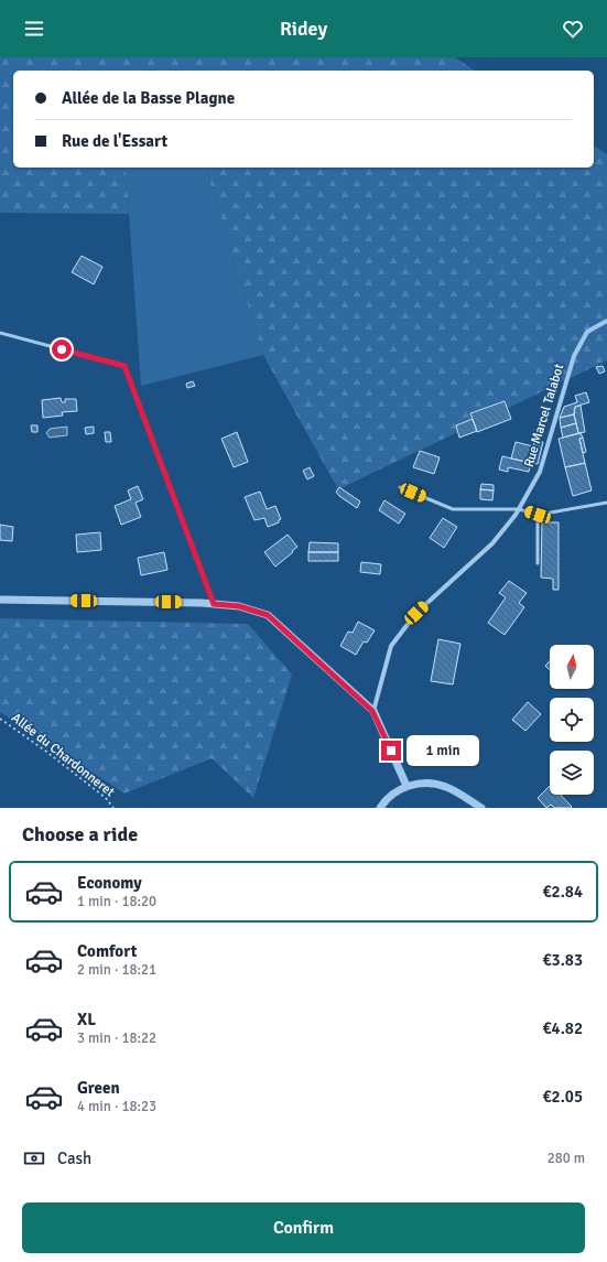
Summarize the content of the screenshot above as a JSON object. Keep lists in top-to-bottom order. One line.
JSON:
{"streets":{"street":["Rue Marcel Talabot"],"path":["Allée du Chardonneret"]},"north":"top","page":{"header":"Ridey","banner":["Allée de la Basse Plagne","Rue de l'Essart"],"bubble":"1 min","heading":"Choose a ride","list":[{"name":"Economy","note":"1 min · 18:20","value":"€2.84"},{"name":"Comfort","note":"2 min · 18:21","value":"€3.83"},{"name":"XL","note":"3 min · 18:22","value":"€4.82"},{"name":"Green","note":"4 min · 18:23","value":"€2.05"}],"pay":["Cash","280 m"],"buttons":"Confirm"}}
